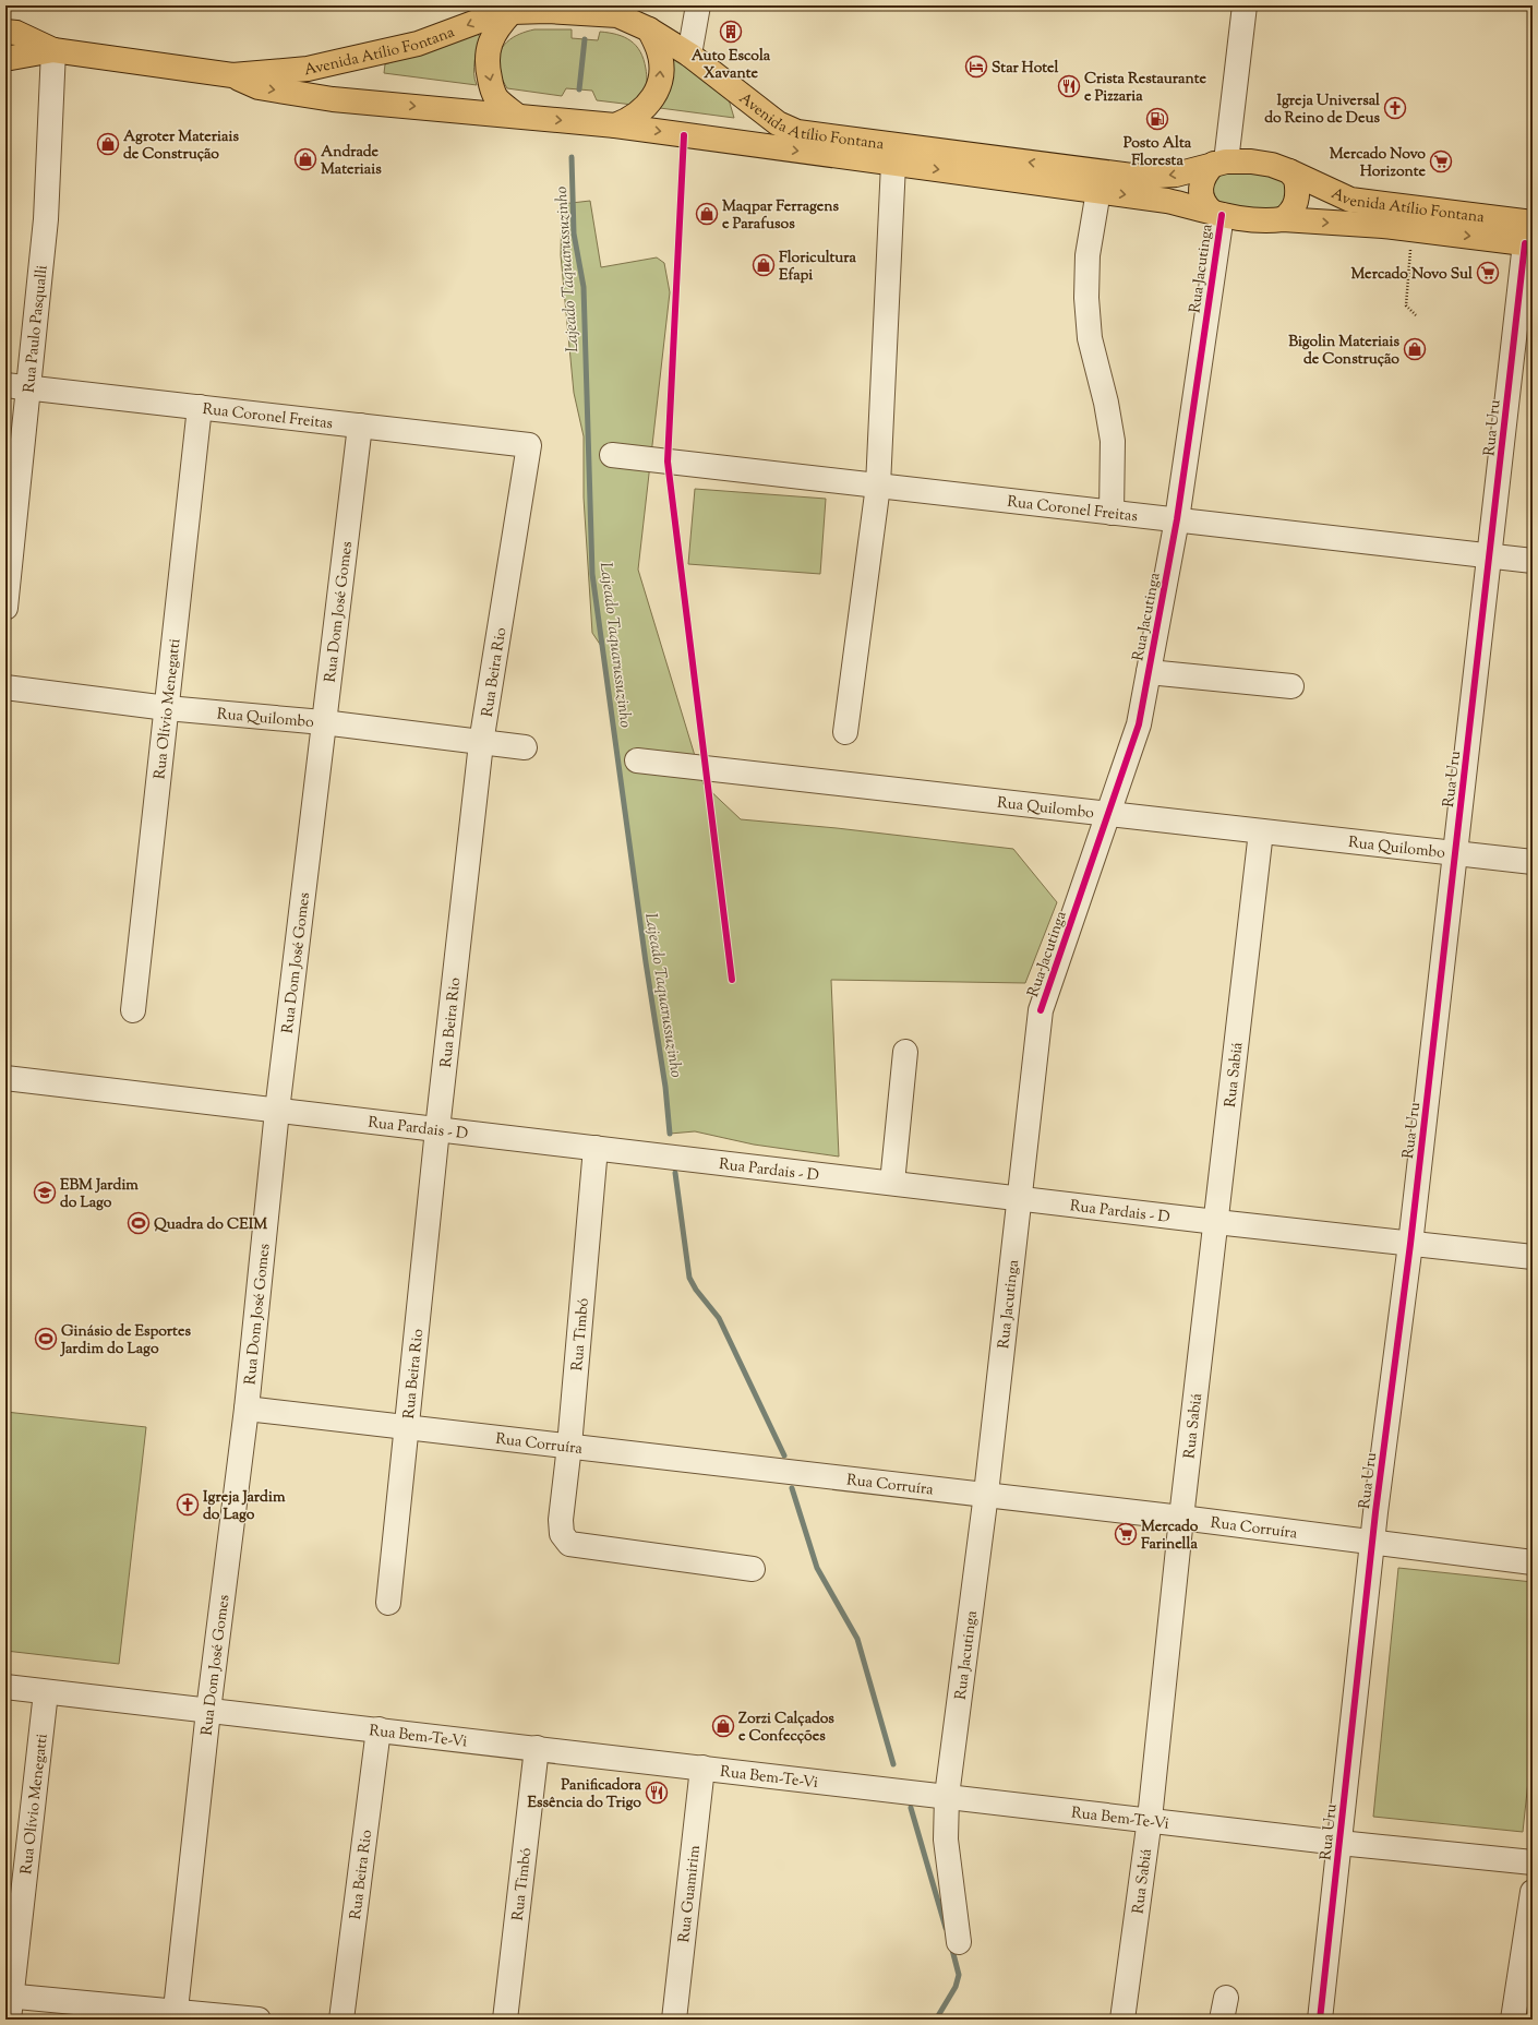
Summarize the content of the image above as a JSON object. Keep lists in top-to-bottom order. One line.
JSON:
{"streets":{"main road":["Avenida Atílio Fontana"],"street":["Rua Jacutinga","Rua Paulo Pasqualli","Rua Coronel Freitas","Rua Uru","Rua Dom José Gomes","Rua Beira Rio","Rua Olívio Menegatti","Rua Quilombo","Rua Sabiá","Rua Pardais - D","Rua Timbó","Rua Corruíra","Rua Bem-Te-Vi","Rua Guamirim"]},"crossings":[["Avenida Atílio Fontana","Rua Jacutinga"],["Avenida Atílio Fontana","Rua Paulo Pasqualli"],["Avenida Atílio Fontana","Rua Uru"],["Rua Jacutinga","Rua Coronel Freitas"],["Rua Jacutinga","Rua Quilombo"],["Rua Jacutinga","Rua Pardais - D"],["Rua Jacutinga","Rua Corruíra"],["Rua Jacutinga","Rua Bem-Te-Vi"],["Rua Paulo Pasqualli","Rua Coronel Freitas"],["Rua Coronel Freitas","Rua Uru"],["Rua Coronel Freitas","Rua Dom José Gomes"],["Rua Coronel Freitas","Rua Beira Rio"],["Rua Coronel Freitas","Rua Olívio Menegatti"],["Rua Uru","Rua Quilombo"],["Rua Uru","Rua Pardais - D"],["Rua Uru","Rua Corruíra"],["Rua Uru","Rua Bem-Te-Vi"],["Rua Dom José Gomes","Rua Quilombo"],["Rua Dom José Gomes","Rua Pardais - D"],["Rua Dom José Gomes","Rua Corruíra"],["Rua Dom José Gomes","Rua Bem-Te-Vi"],["Rua Beira Rio","Rua Quilombo"],["Rua Beira Rio","Rua Pardais - D"],["Rua Beira Rio","Rua Corruíra"],["Rua Beira Rio","Rua Bem-Te-Vi"],["Rua Olívio Menegatti","Rua Quilombo"],["Rua Olívio Menegatti","Rua Bem-Te-Vi"],["Rua Quilombo","Rua Sabiá"],["Rua Sabiá","Rua Pardais - D"],["Rua Sabiá","Rua Corruíra"],["Rua Sabiá","Rua Bem-Te-Vi"],["Rua Pardais - D","Rua Timbó"],["Rua Timbó","Rua Corruíra"],["Rua Timbó","Rua Bem-Te-Vi"],["Rua Bem-Te-Vi","Rua Guamirim"]],"water":["Lajeado Taquarussuzinho"],"places":{"building":["Auto Escola Xavante"],"hotel":["Star Hotel"],"restaurant":["Crista Restaurante e Pizzaria","Panificadora Essência do Trigo"],"church":["Igreja Universal do Reino de Deus","Igreja Jardim do Lago"],"fuel station":["Posto Alta Floresta"],"shop":["Agroter Materiais de Construção","Andrade Materiais","Maqpar Ferragens e Parafusos","Floricultura Efapi","Bigolin Materiais de Construção","Zorzi Calçados e Confecções"],"supermarket":["Mercado Novo Horizonte","Mercado Novo Sul","Mercado Farinella"],"school or university":["EBM Jardim do Lago"],"sports":["Quadra do CEIM","Ginásio de Esportes Jardim do Lago"]}}
